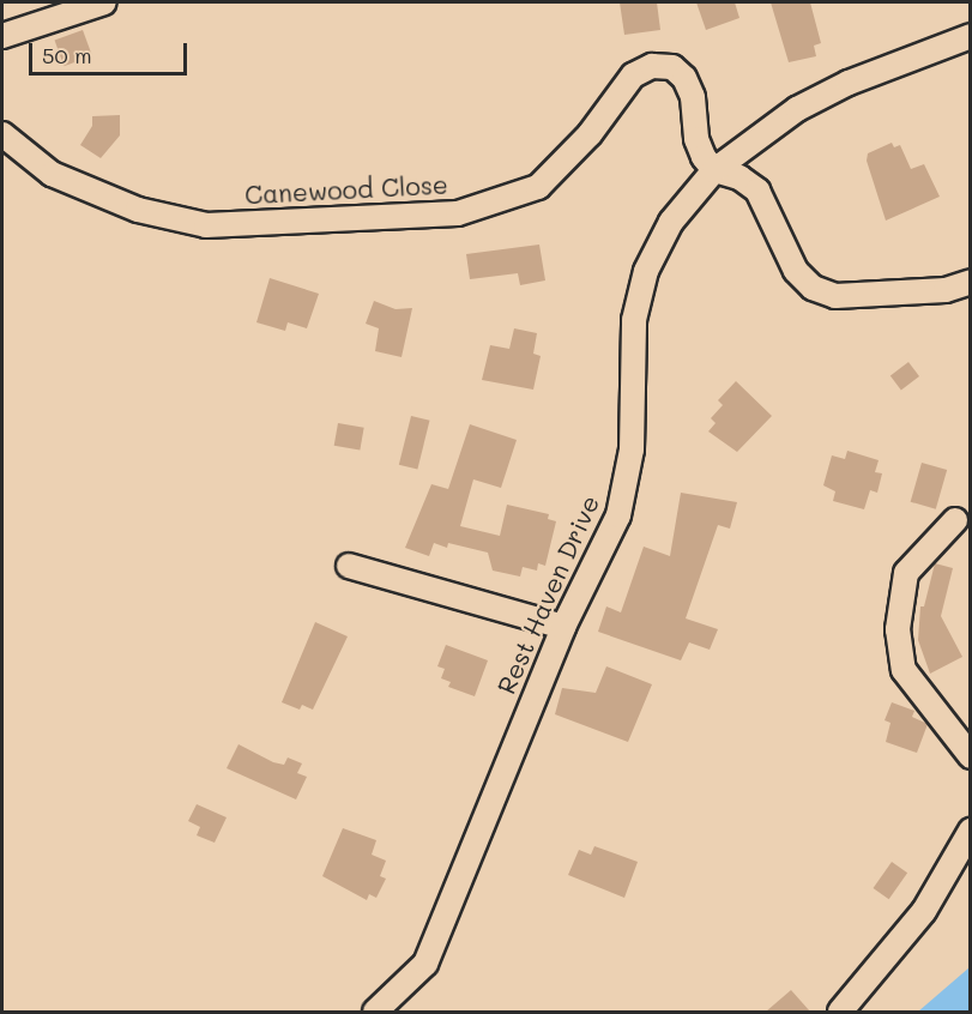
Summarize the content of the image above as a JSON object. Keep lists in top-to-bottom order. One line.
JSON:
{"streets":{"street":["Canewood Close","Rest Haven Drive"]},"crossings":[["Canewood Close","Rest Haven Drive"]],"scale_bar":"50 m"}
